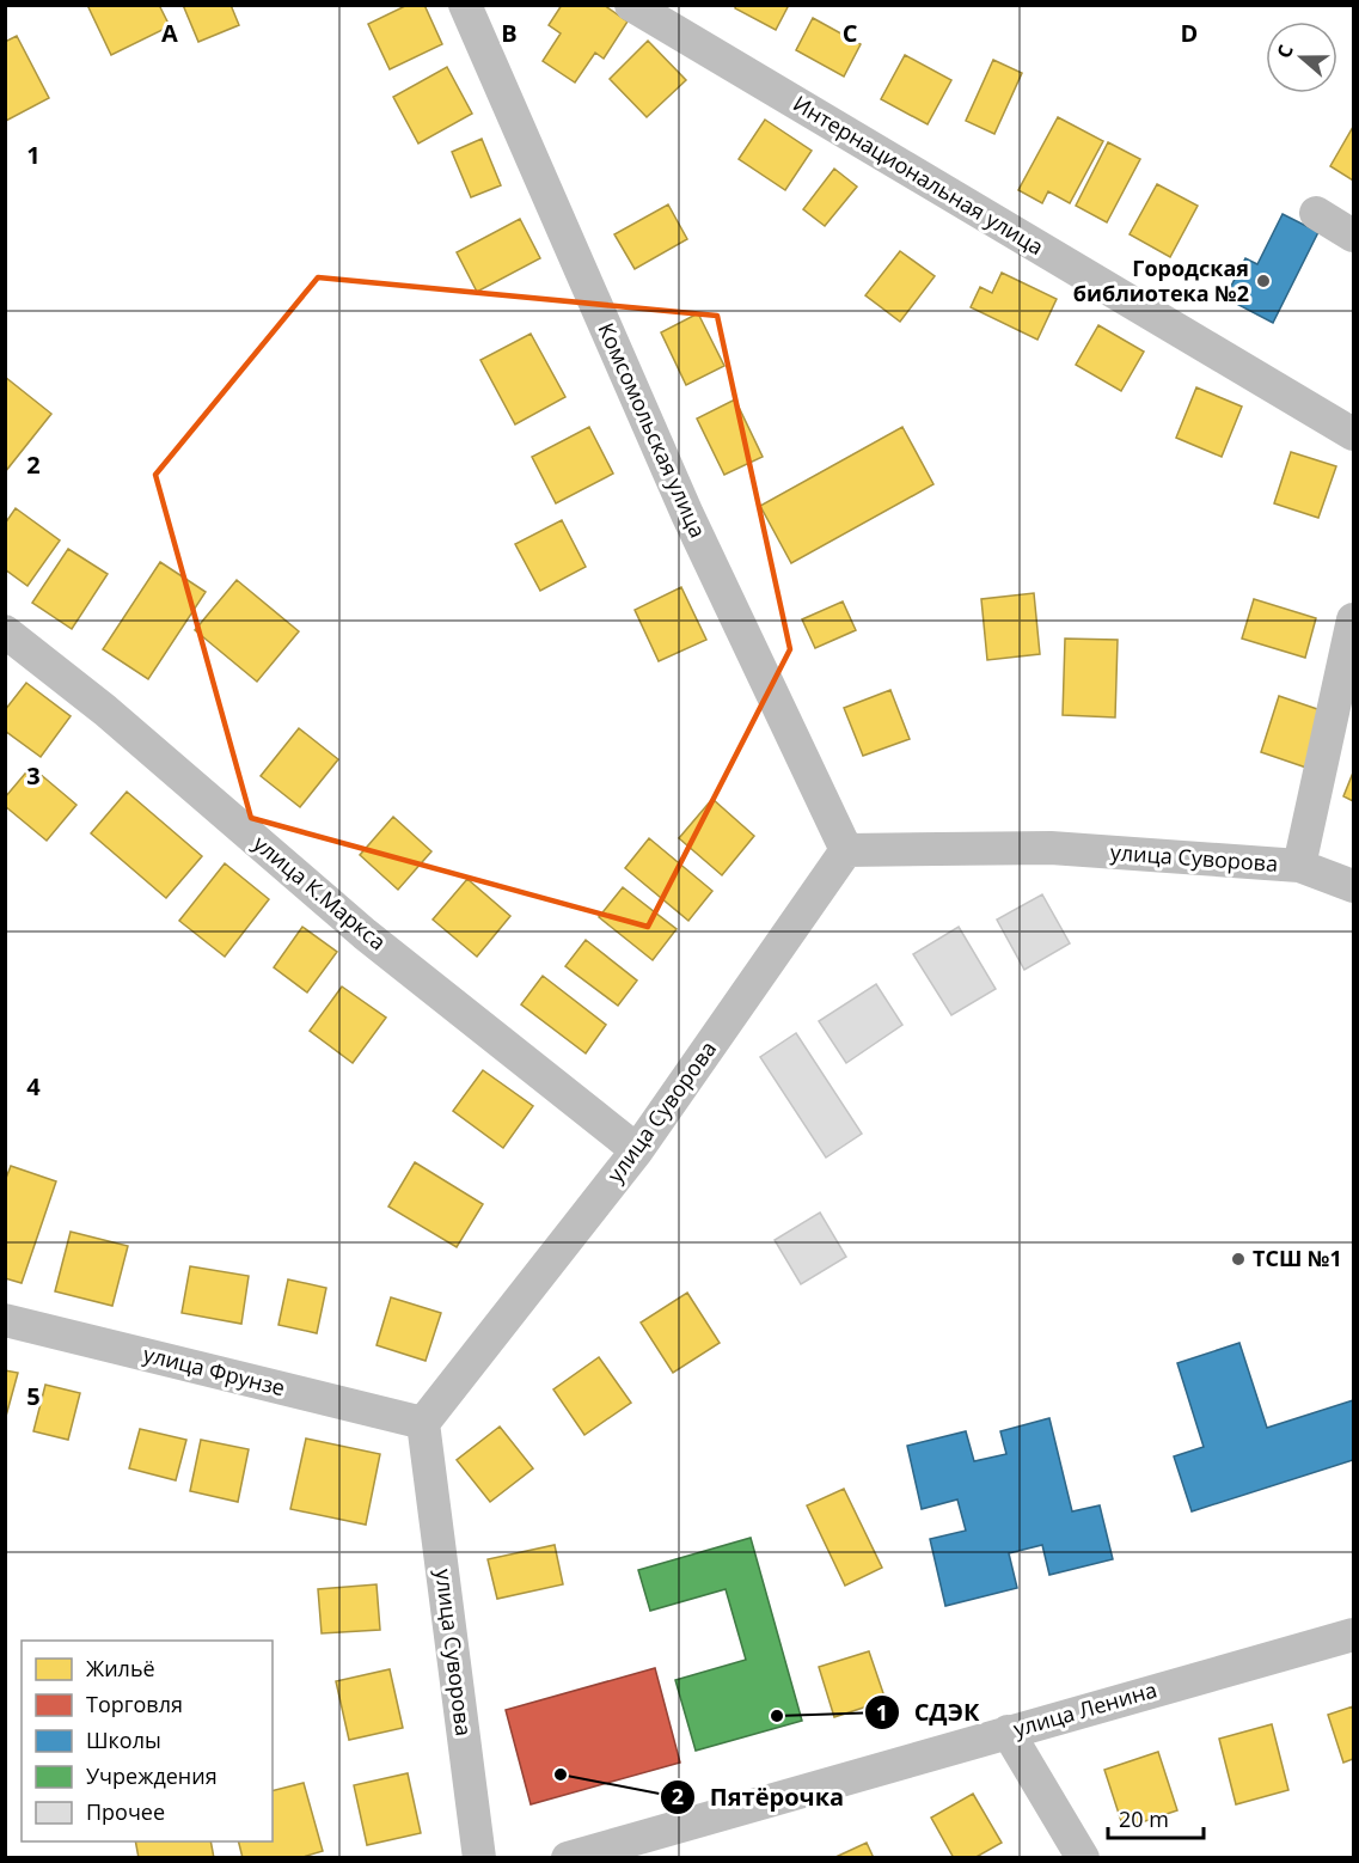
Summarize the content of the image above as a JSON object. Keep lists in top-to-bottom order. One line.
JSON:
{"streets":{"street":["Интернациональная улица","Комсомольская улица","улица Суворова","улица К.Маркса","улица Фрунзе","улица Ленина"]},"crossings":[["Комсомольская улица","улица Суворова"],["улица Суворова","улица К.Маркса"],["улица Суворова","улица Фрунзе"]],"places":["Городская библиотека №2","ТСШ №1","СДЭК","Пятёрочка"],"legend":["Жильё","Торговля","Школы","Учреждения","Прочее"],"scale_bar":"20 m","north":"left","grid":{"columns":["A","B","C","D"],"rows":["1","2","3","4","5"]}}
